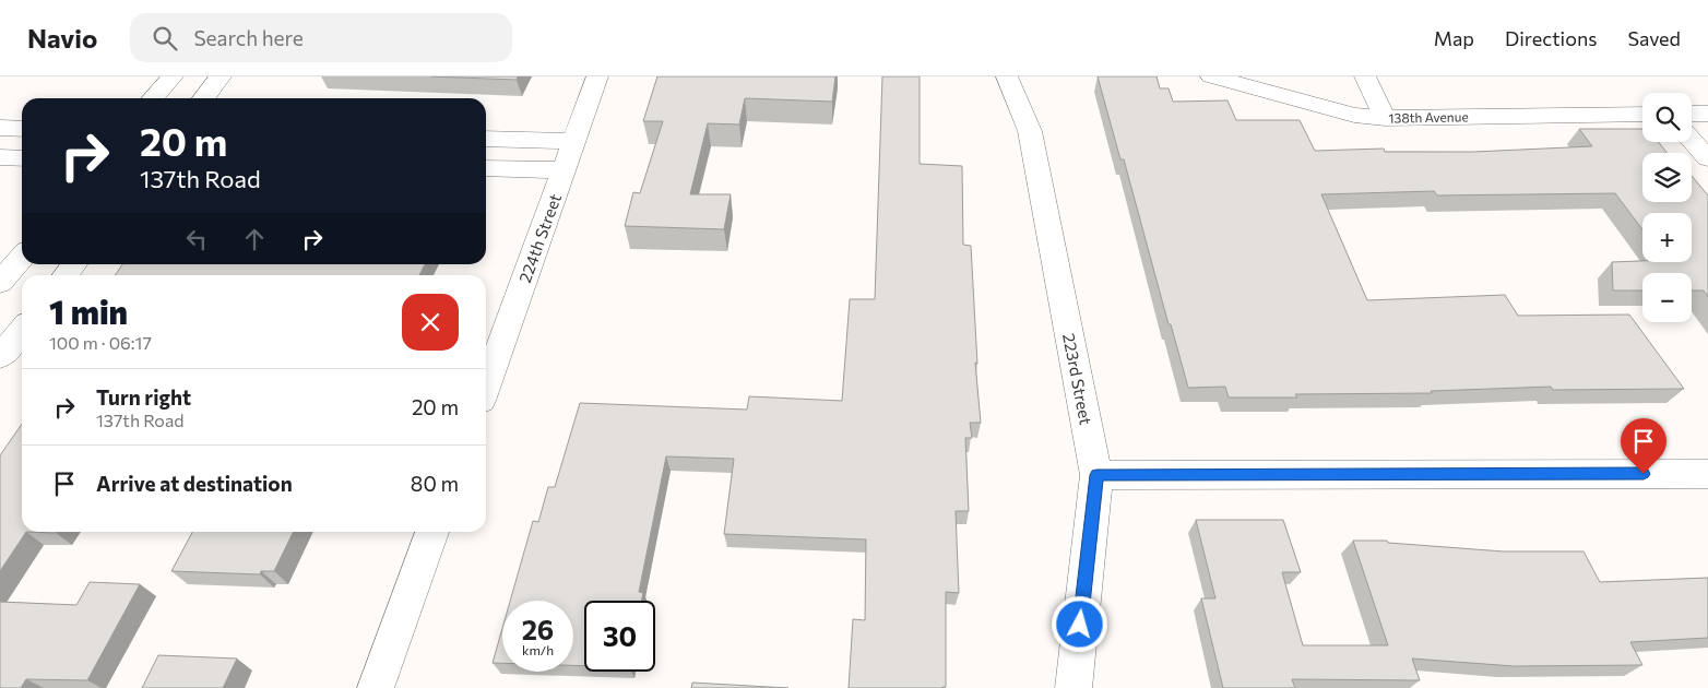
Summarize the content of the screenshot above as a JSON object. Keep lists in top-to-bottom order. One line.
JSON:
{"streets":{"street":["138th Avenue","224th Street","223rd Street"]},"page":{"header":"Navio","search":"Search here","nav":["Map","Directions","Saved"],"map_buttons":["+","−"],"turn":["20 m","137th Road"],"heading":["1 min","100 m · 06:17"],"list":[{"name":"Turn right","note":"137th Road","value":"20 m"},{"name":"Arrive at destination","value":"80 m"}],"speed":"26 km/h","limit":"30"}}
